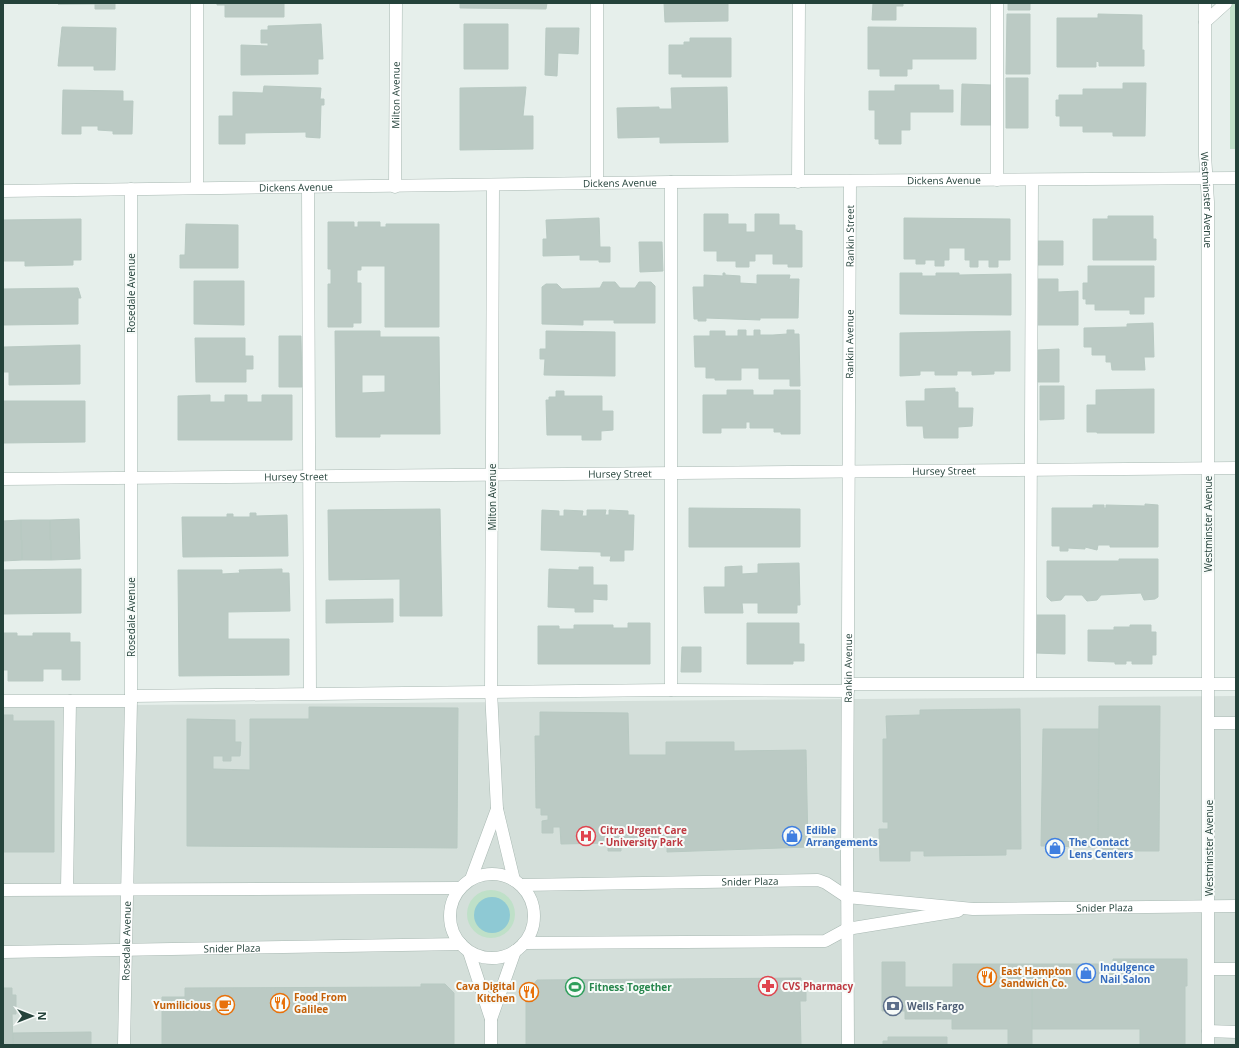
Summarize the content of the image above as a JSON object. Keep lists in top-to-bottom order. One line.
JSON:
{"streets":{"street":["Milton Avenue","Dickens Avenue","Westminster Avenue","Rankin Street","Rosedale Avenue","Rankin Avenue","Hursey Street","Snider Plaza"]},"crossings":[["Milton Avenue","Dickens Avenue"],["Milton Avenue","Hursey Street"],["Milton Avenue","Snider Plaza"],["Dickens Avenue","Westminster Avenue"],["Dickens Avenue","Rankin Street"],["Dickens Avenue","Rosedale Avenue"],["Westminster Avenue","Hursey Street"],["Westminster Avenue","Snider Plaza"],["Rankin Street","Rankin Avenue"],["Rosedale Avenue","Hursey Street"],["Rosedale Avenue","Snider Plaza"],["Rankin Avenue","Hursey Street"],["Rankin Avenue","Snider Plaza"]],"places":{"hospital":["Citra Urgent Care - University Park"],"shop":["Edible Arrangements","The Contact Lens Centers","Indulgence Nail Salon"],"restaurant":["East Hampton Sandwich Co.","Cava Digital Kitchen","Food From Galilee"],"pharmacy":["CVS Pharmacy"],"sports":["Fitness Together"],"cafe":["Yumilicious"],"bank":["Wells Fargo"]},"north":"right"}
